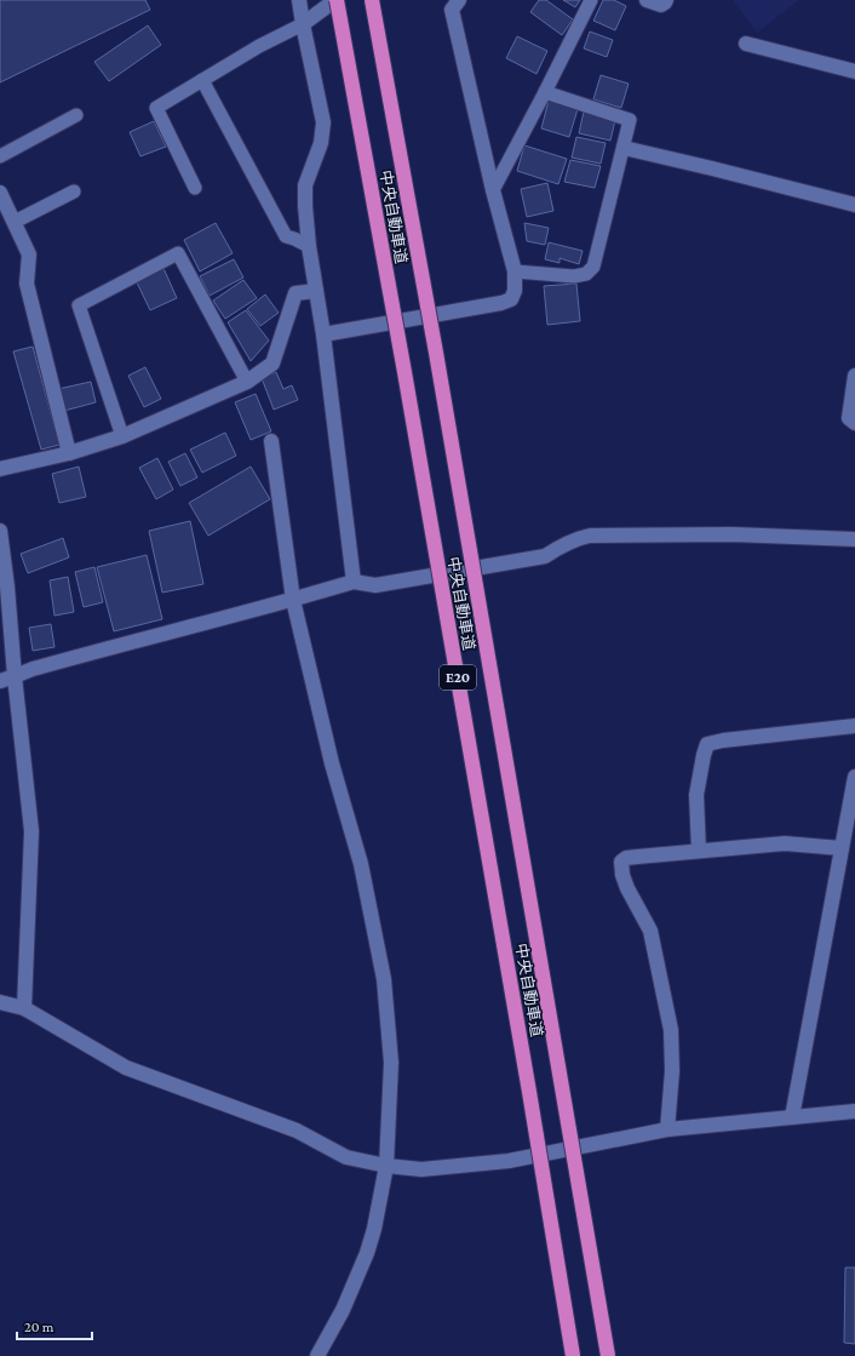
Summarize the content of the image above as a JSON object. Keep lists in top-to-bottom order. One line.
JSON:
{"streets":{"highway":["中央自動車道","E20"]},"scale_bar":"20 m"}
